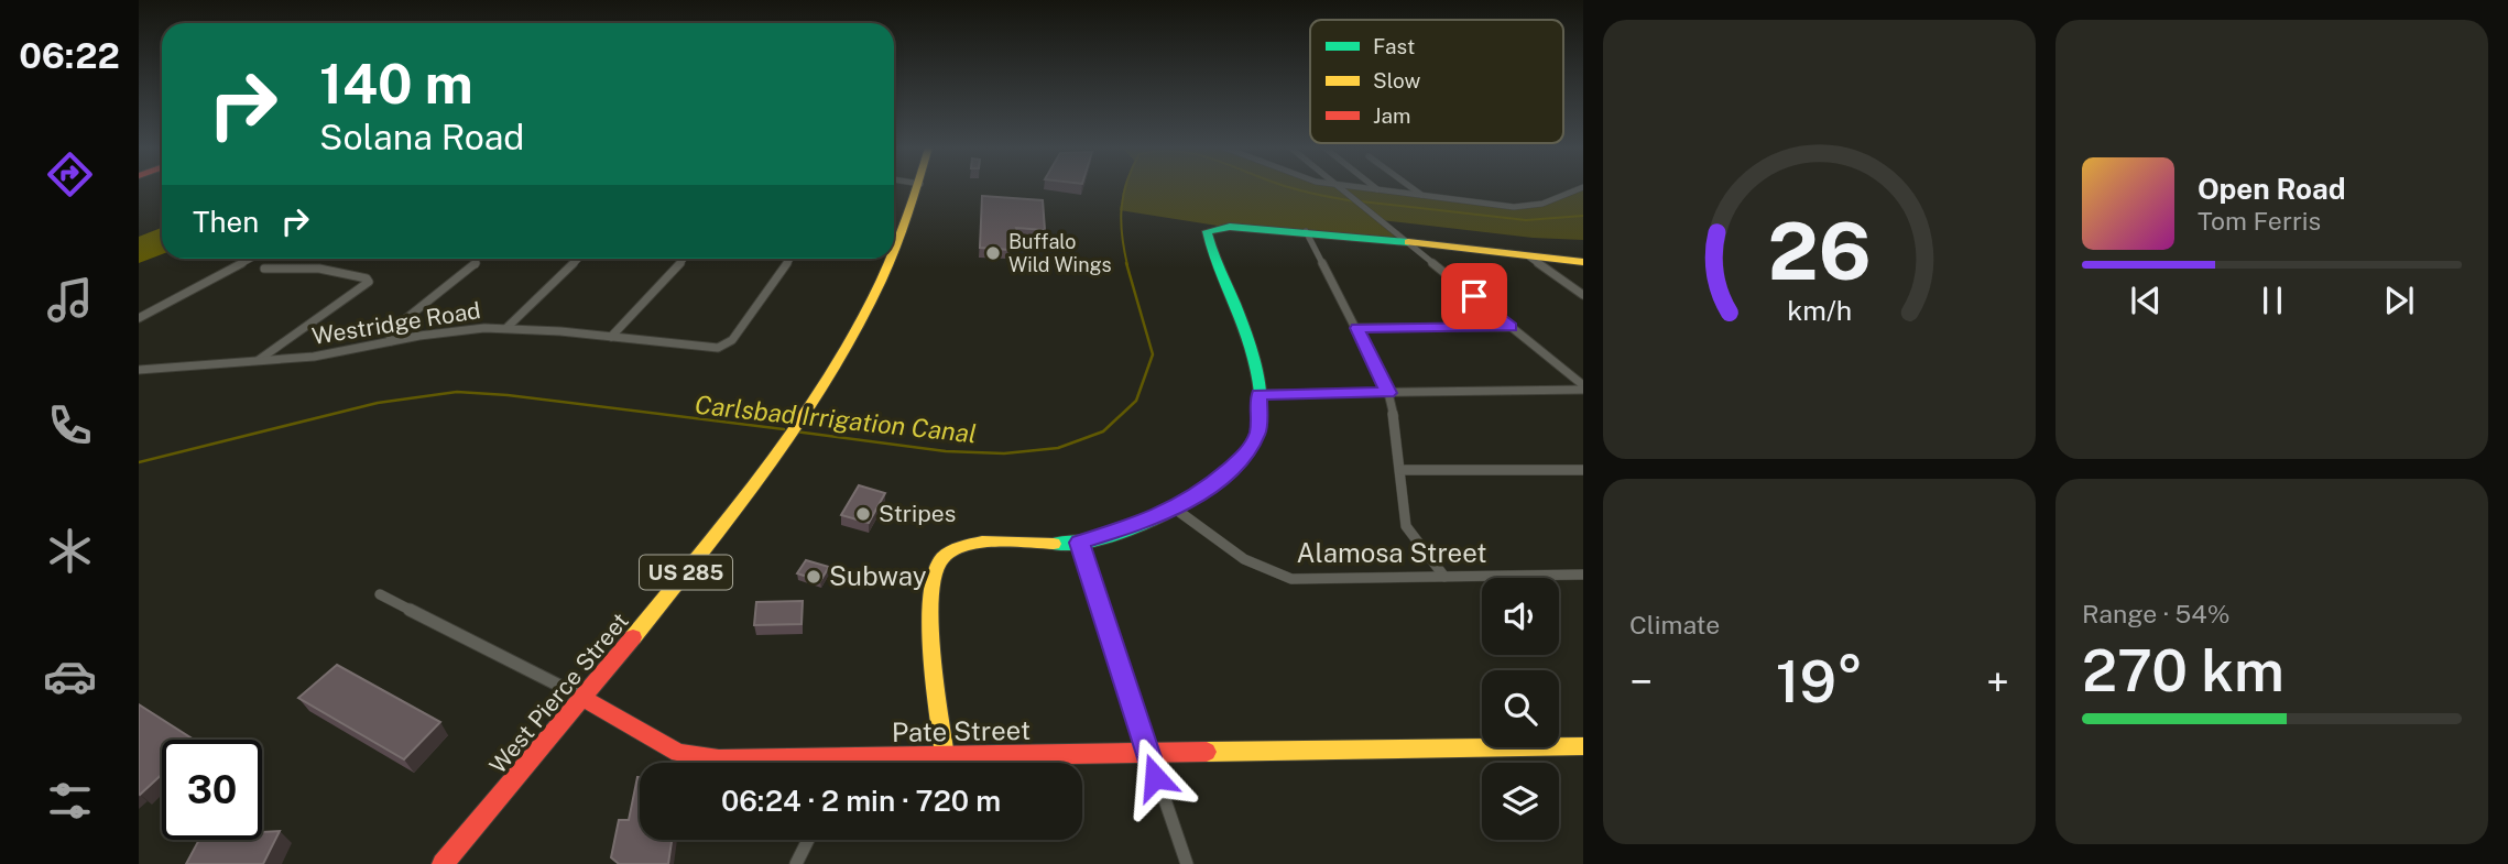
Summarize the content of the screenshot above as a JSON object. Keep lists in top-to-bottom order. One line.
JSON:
{"streets":{"main road":["US 285","West Pierce Street","Pate Street"],"street":["Westridge Road","Alamosa Street"]},"crossings":[["West Pierce Street","Pate Street"]],"water":["Carlsbad Irrigation Canal"],"places":["Buffalo Wild Wings","Stripes","Subway"],"legend":["Fast","Slow","Jam"],"page":{"tabs":"06:22","turn":["140 m","Solana Road"],"song":["Open Road","Tom Ferris"],"then":"Then","tile":["Climate",["Range · 54%","270 km"]],"heat":["−","19°","+"],"limit":"30","trip":"06:24 · 2 min · 720 m","gauge":["26","km/h"]}}
